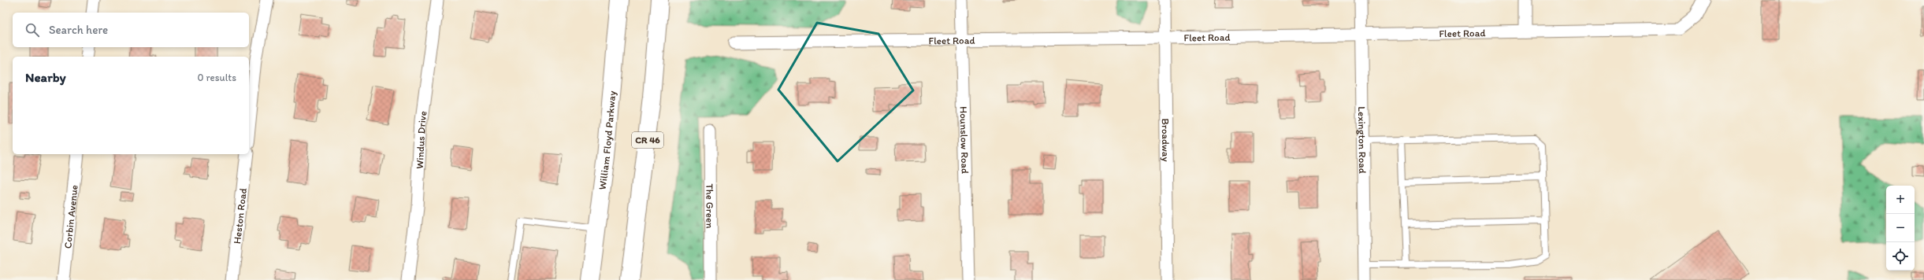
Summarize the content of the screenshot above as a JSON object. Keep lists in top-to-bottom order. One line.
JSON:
{"streets":{"highway":["William Floyd Parkway","CR 46"],"street":["Fleet Road","Windus Drive","Hounslow Road","Broadway","Lexington Road","The Green","Corbin Avenue","Heston Road"]},"crossings":[["Fleet Road","Hounslow Road"],["Fleet Road","Broadway"],["Fleet Road","Lexington Road"]],"page":{"search":"Search here","heading":["Nearby","0 results"],"map_buttons":["+","−"]}}
